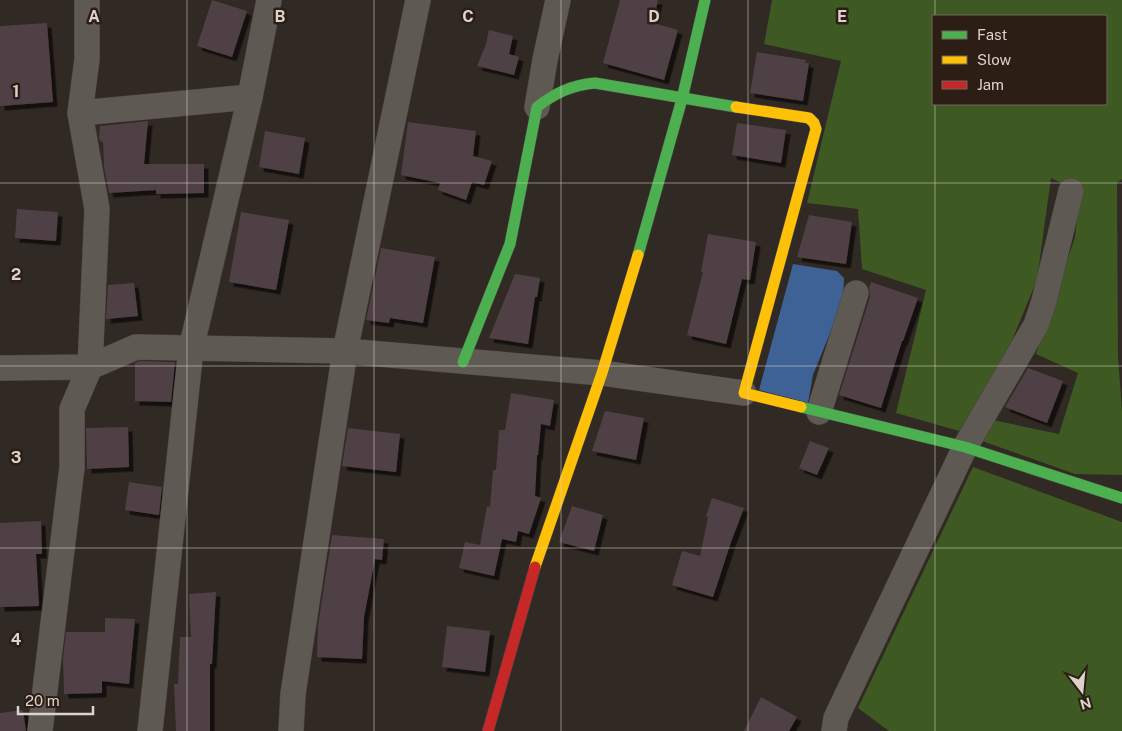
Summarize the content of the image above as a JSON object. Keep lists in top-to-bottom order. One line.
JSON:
{"legend":["Fast","Slow","Jam"],"scale_bar":"20 m","north":"bottom","grid":{"columns":["A","B","C","D","E"],"rows":["1","2","3","4"]}}
